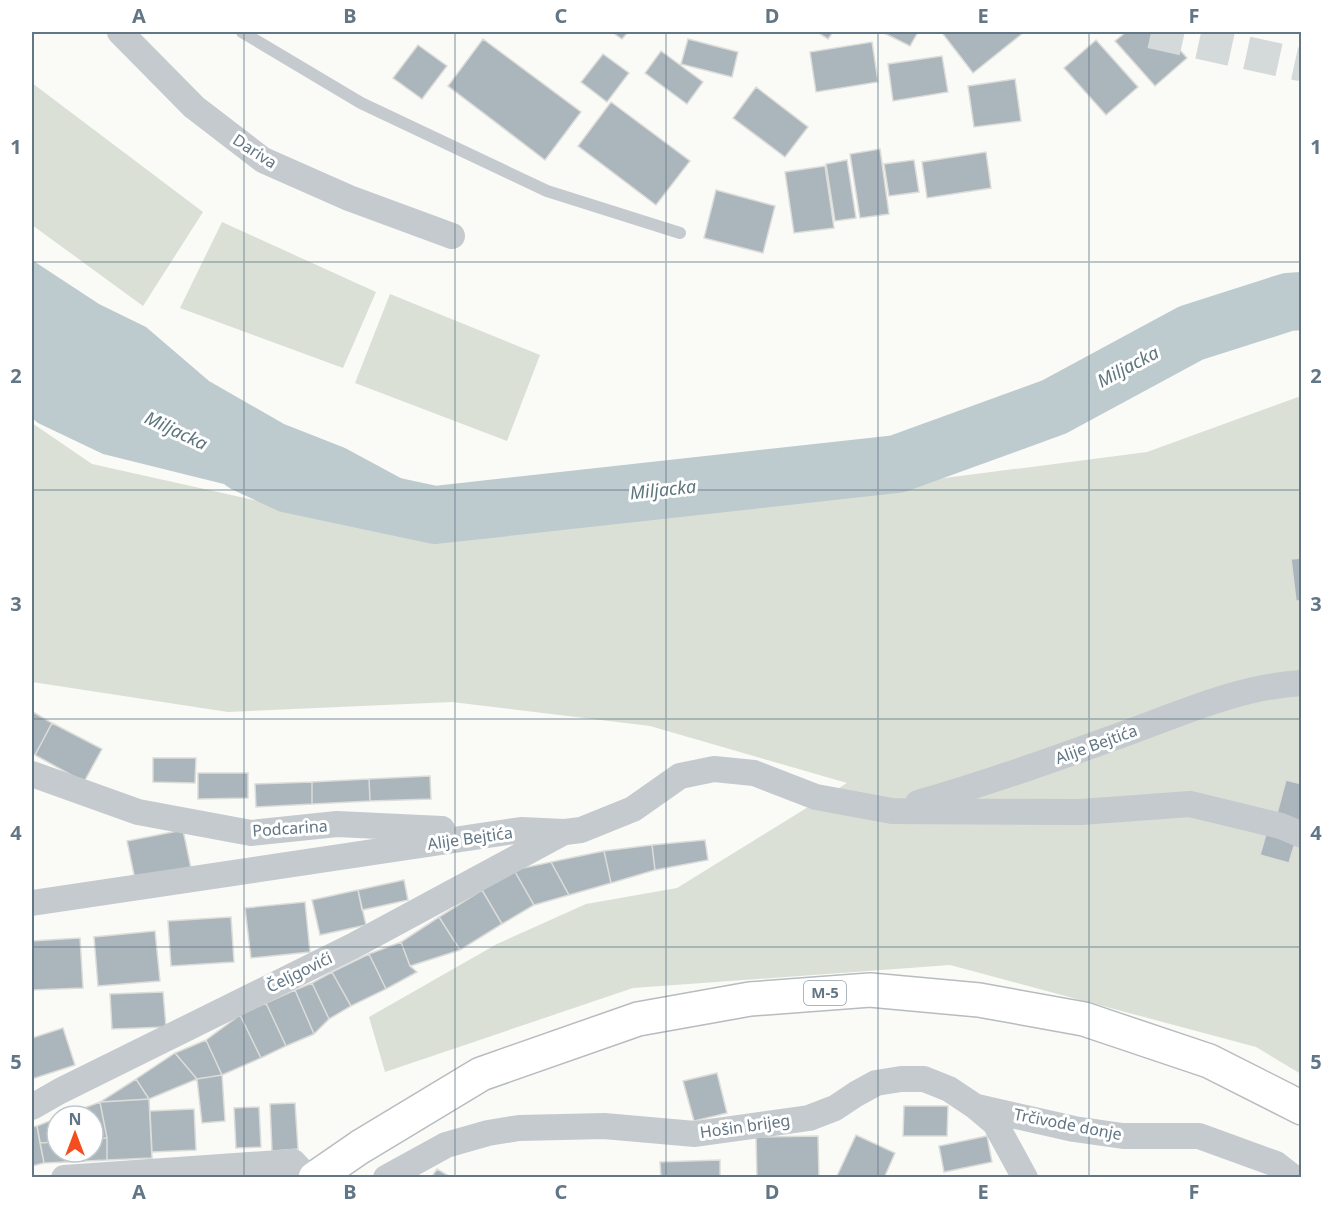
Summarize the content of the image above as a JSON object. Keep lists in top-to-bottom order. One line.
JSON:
{"streets":{"main road":["M-5"],"street":["Dariva","Alije Bejtića","Podcarina","Čeljgovići","Trčivode donje","Hošin brijeg"]},"crossings":[["Alije Bejtića","Podcarina"],["Alije Bejtića","Čeljgovići"],["Trčivode donje","Hošin brijeg"]],"water":["Miljacka"],"north":"top","grid":{"columns":["A","B","C","D","E","F"],"rows":["1","2","3","4","5"]}}
